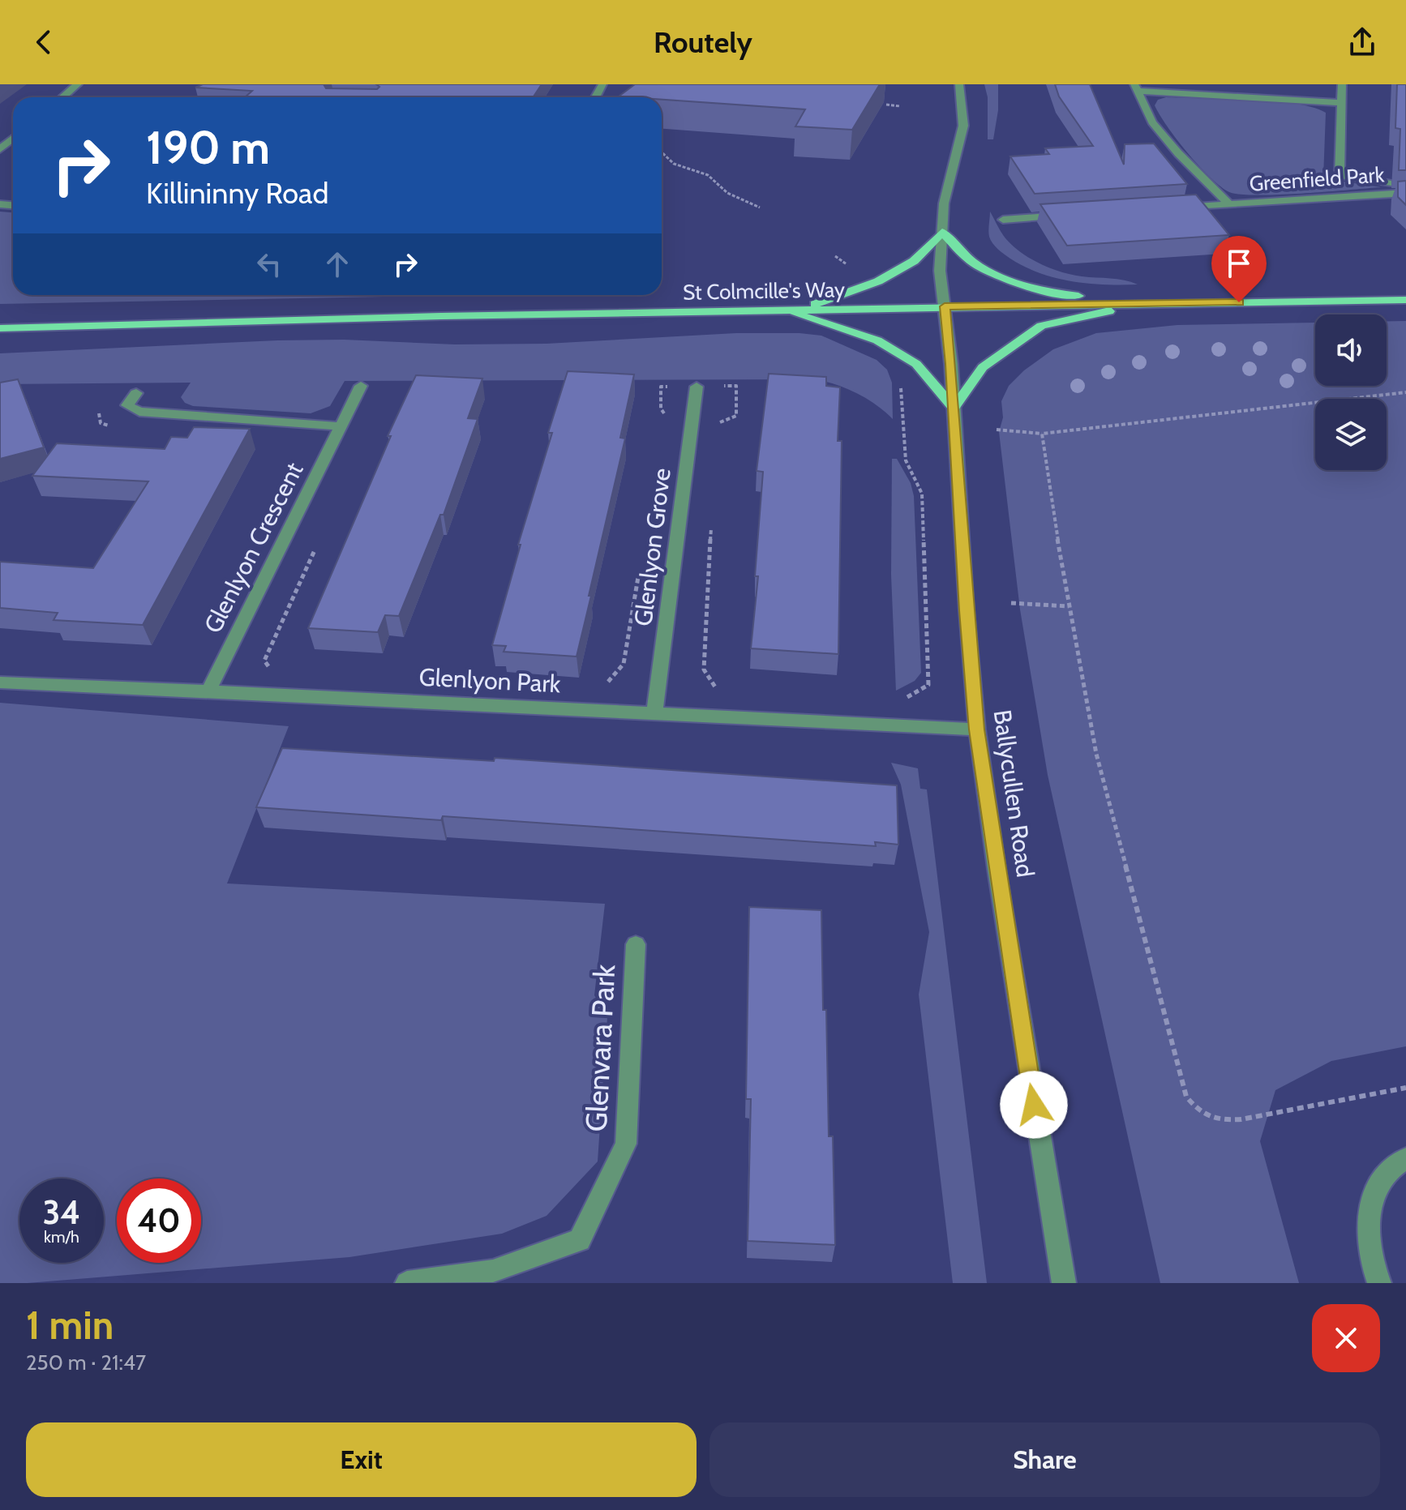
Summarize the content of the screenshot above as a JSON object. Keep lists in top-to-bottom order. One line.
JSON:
{"streets":{"main road":["St Colmcille's Way"],"street":["Greenfield Park","Glenlyon Grove","Glenlyon Crescent","Glenlyon Park","Ballycullen Road","Glenvara Park"]},"crossings":[["St Colmcille's Way","Ballycullen Road"],["Glenlyon Grove","Glenlyon Park"],["Glenlyon Crescent","Glenlyon Park"],["Glenlyon Park","Ballycullen Road"]],"page":{"header":"Routely","turn":["190 m","Killininny Road"],"speed":"34 km/h","limit":"40","heading":["1 min","250 m · 21:47"],"buttons":["Exit","Share"]}}
